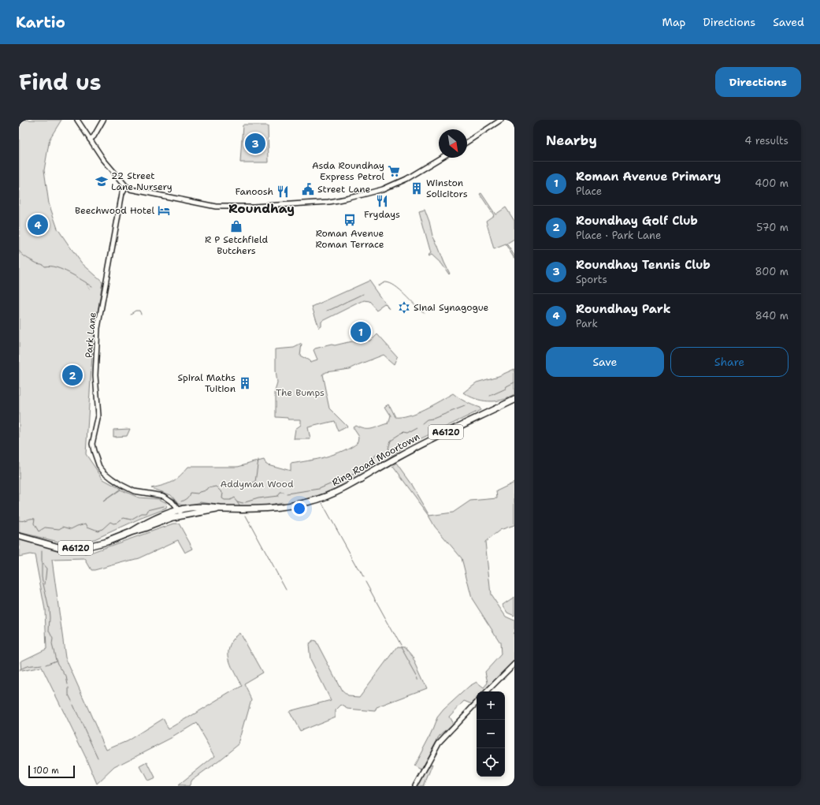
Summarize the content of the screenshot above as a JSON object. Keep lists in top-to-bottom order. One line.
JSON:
{"streets":{"highway":["A6120","Ring Road Moortown"],"street":["Park Lane"]},"crossings":[["Park Lane","A6120"],["Park Lane","Ring Road Moortown"],["A6120","Ring Road Moortown"]],"districts":["Roundhay"],"parks":["The Bumps","Addyman Wood"],"places":{"supermarket":["Asda Roundhay Express Petrol"],"school or university":["22 Street Lane Nursery"],"building":["Winston Solicitors","Spiral Maths Tuition"],"public building":["Street Lane"],"restaurant":["Fanoosh","Frydays"],"hotel":["Beechwood Hotel"],"bus stop":["Roman Avenue Roman Terrace"],"shop":["R P Setchfield Butchers"],"synagogue":["Sinai Synagogue"]},"scale_bar":"100 m","north":"bottom right","page":{"header":"Kartio","nav":["Map","Directions","Saved"],"title":"Find us","buttons":["Directions",["Save","Share"]],"heading":["Nearby","4 results"],"pins":["3","4","1","2"],"list":[{"mark":"1","name":"Roman Avenue Primary","note":"Place","value":"400 m"},{"mark":"2","name":"Roundhay Golf Club","note":"Place · Park Lane","value":"570 m"},{"mark":"3","name":"Roundhay Tennis Club","note":"Sports","value":"800 m"},{"mark":"4","name":"Roundhay Park","note":"Park","value":"840 m"}],"map_buttons":["+","−"],"scale":"100 m"}}
